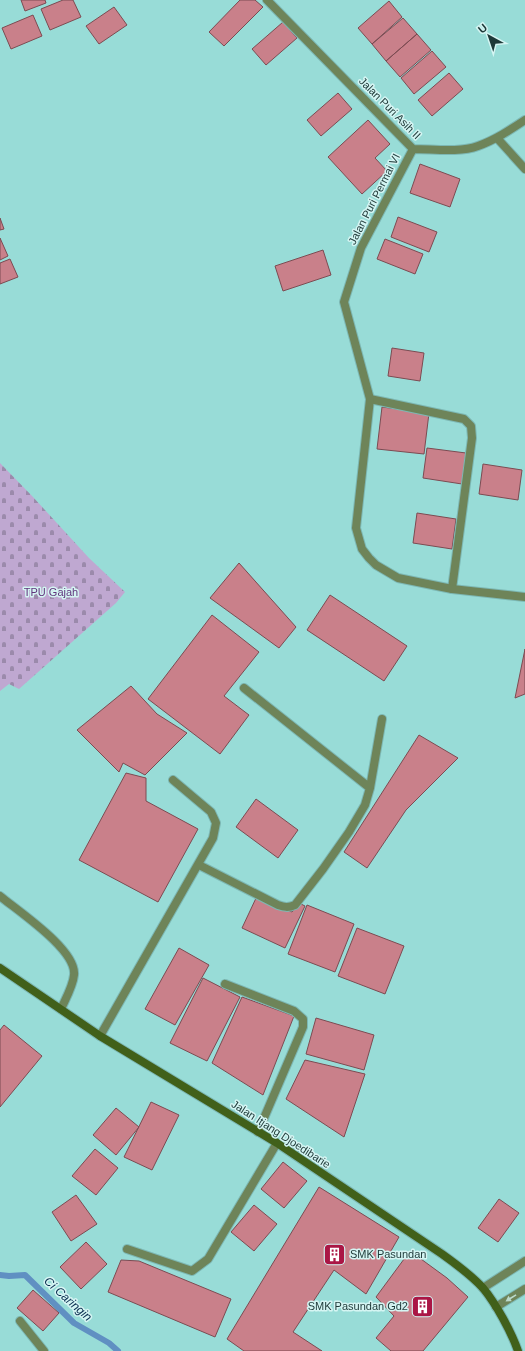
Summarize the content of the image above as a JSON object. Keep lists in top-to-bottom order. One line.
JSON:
{"streets":{"main road":["Jalan Itjang Djoedibarie"],"street":["Jalan Puri Asih II","Jalan Puri Permai VI"]},"crossings":[["Jalan Puri Asih II","Jalan Puri Permai VI"]],"water":["Ci Caringin"],"parks":["TPU Gajah"],"places":{"building":["SMK Pasundan","SMK Pasundan Gd2"]},"north":"top left"}
